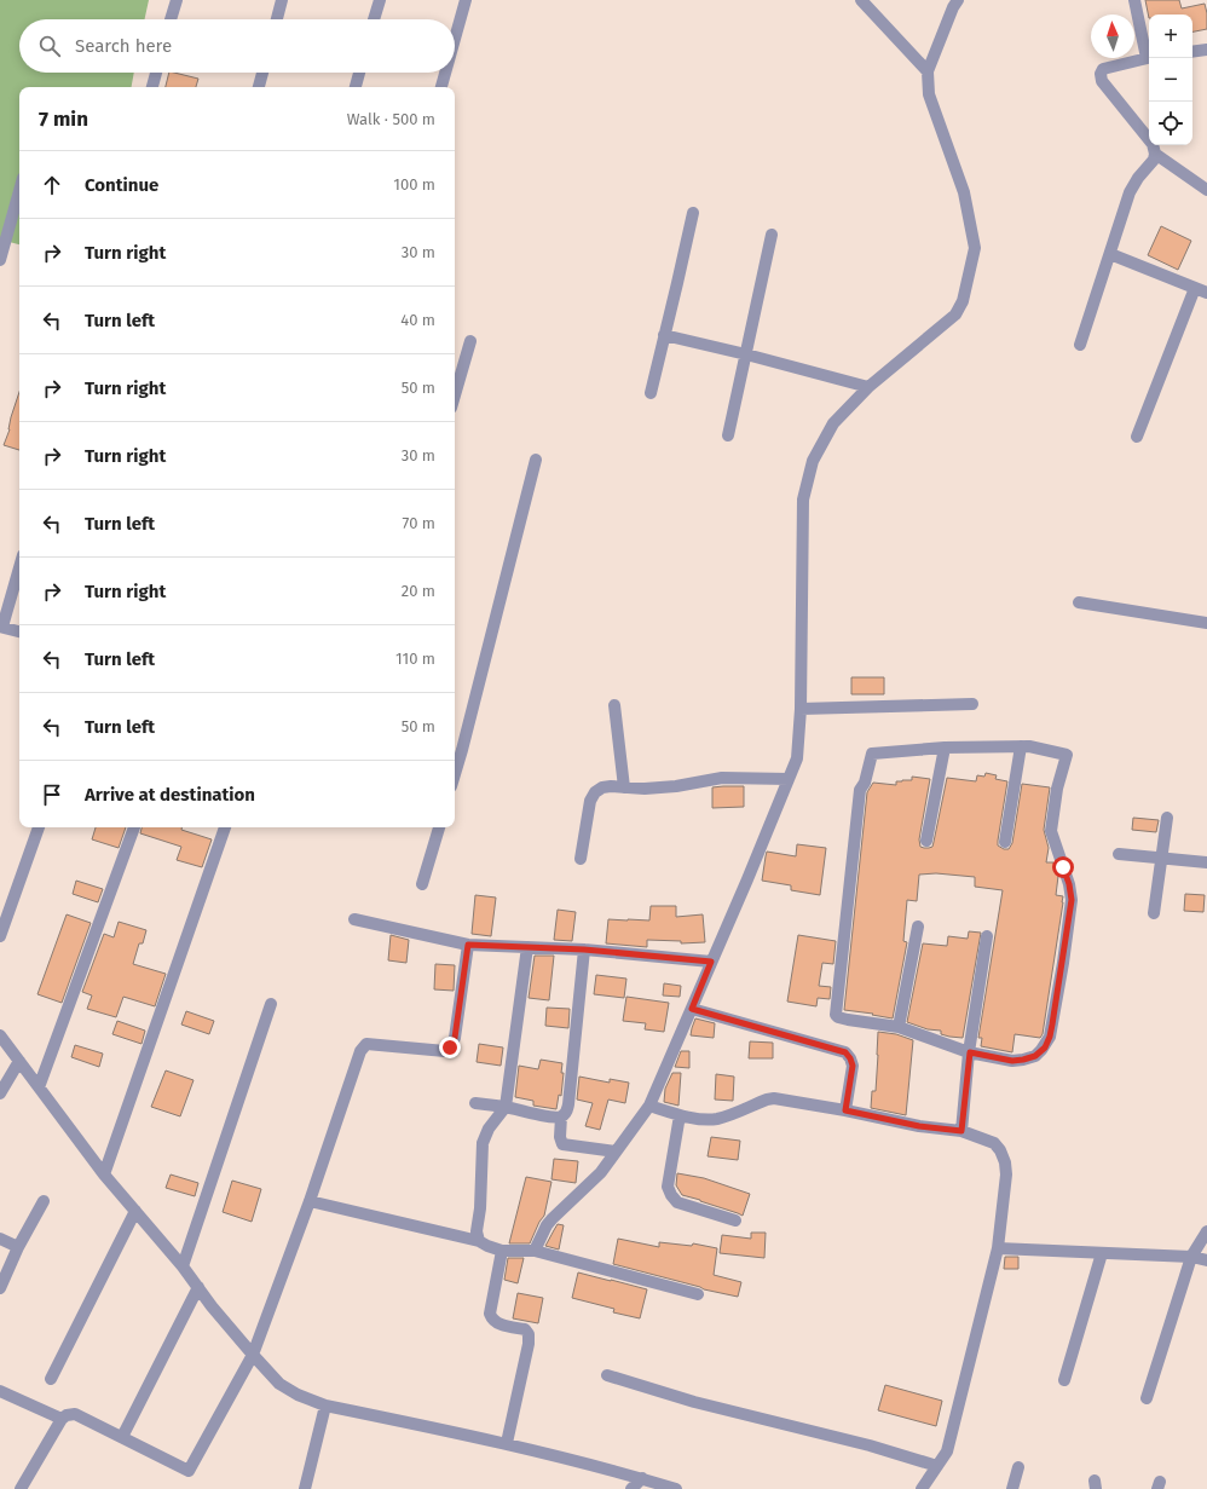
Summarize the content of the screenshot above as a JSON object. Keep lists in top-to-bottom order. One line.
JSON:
{"north":"top","page":{"map_buttons":["+","−"],"search":"Search here","heading":["7 min","Walk · 500 m"],"list":[["Continue","100 m"],["Turn right","30 m"],["Turn left","40 m"],["Turn right","50 m"],["Turn right","30 m"],["Turn left","70 m"],["Turn right","20 m"],["Turn left","110 m"],["Turn left","50 m"],"Arrive at destination"]}}
